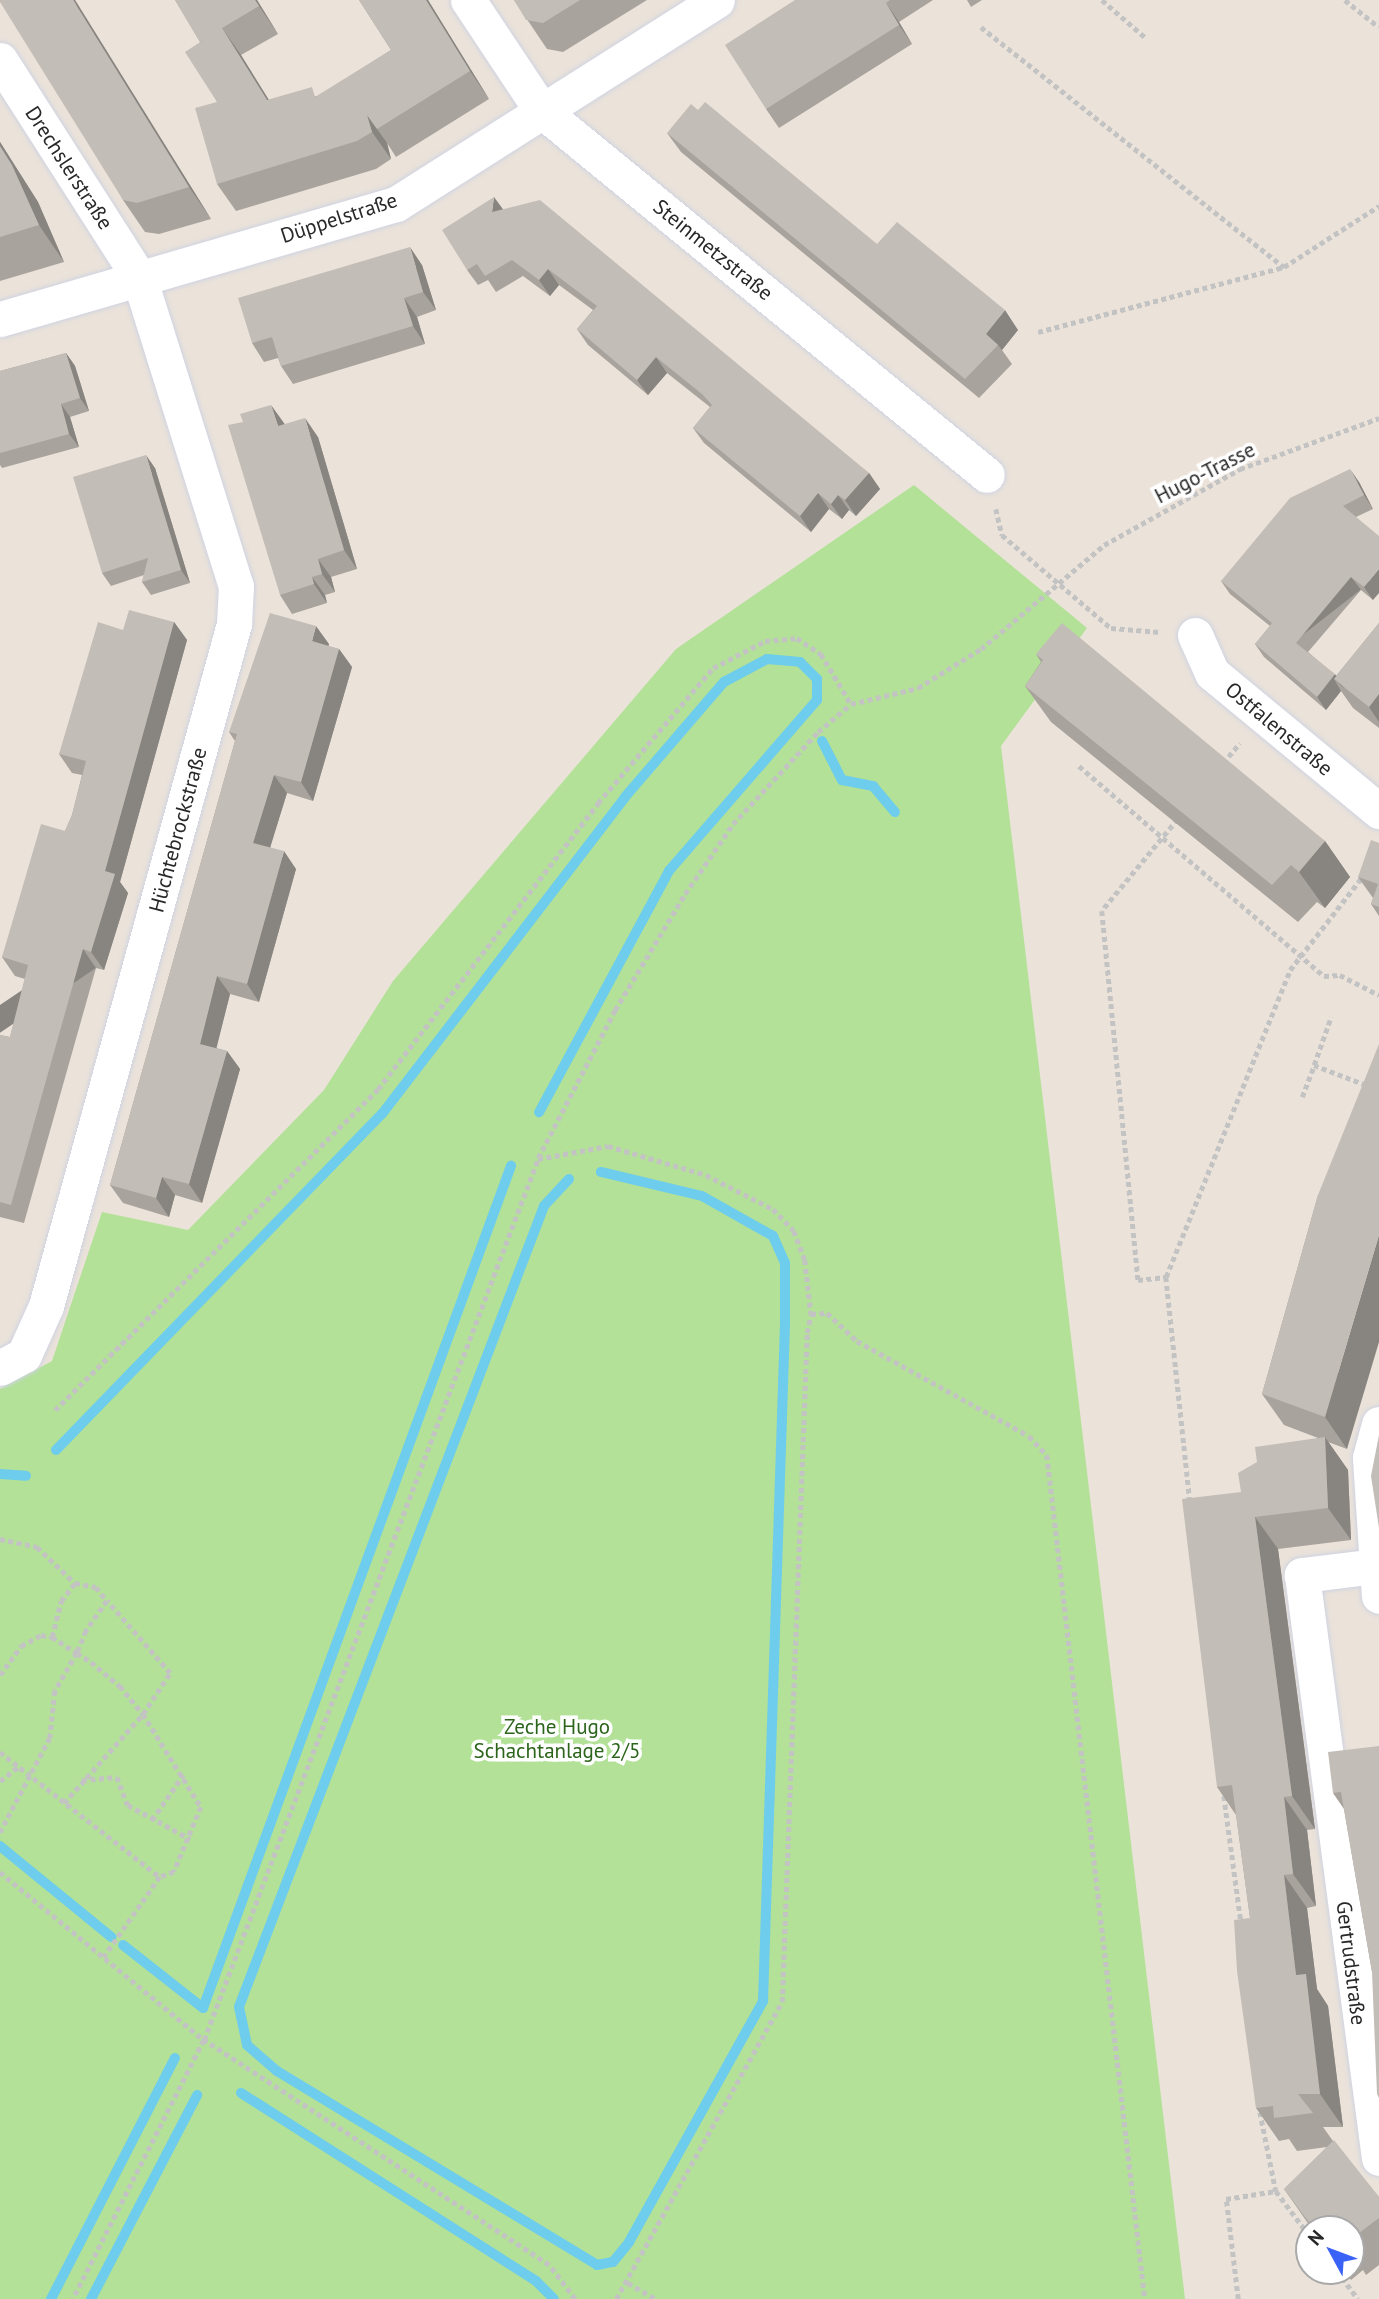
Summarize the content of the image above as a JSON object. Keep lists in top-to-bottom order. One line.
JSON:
{"streets":{"street":["Drechslerstraße","Düppelstraße","Steinmetzstraße","Ostfalenstraße","Hüchtebrockstraße","Gertrudstraße"],"path":["Hugo-Trasse"]},"crossings":[["Drechslerstraße","Düppelstraße"],["Drechslerstraße","Hüchtebrockstraße"],["Düppelstraße","Steinmetzstraße"],["Düppelstraße","Hüchtebrockstraße"]],"parks":["Zeche Hugo Schachtanlage 2/5"],"north":"top left"}
